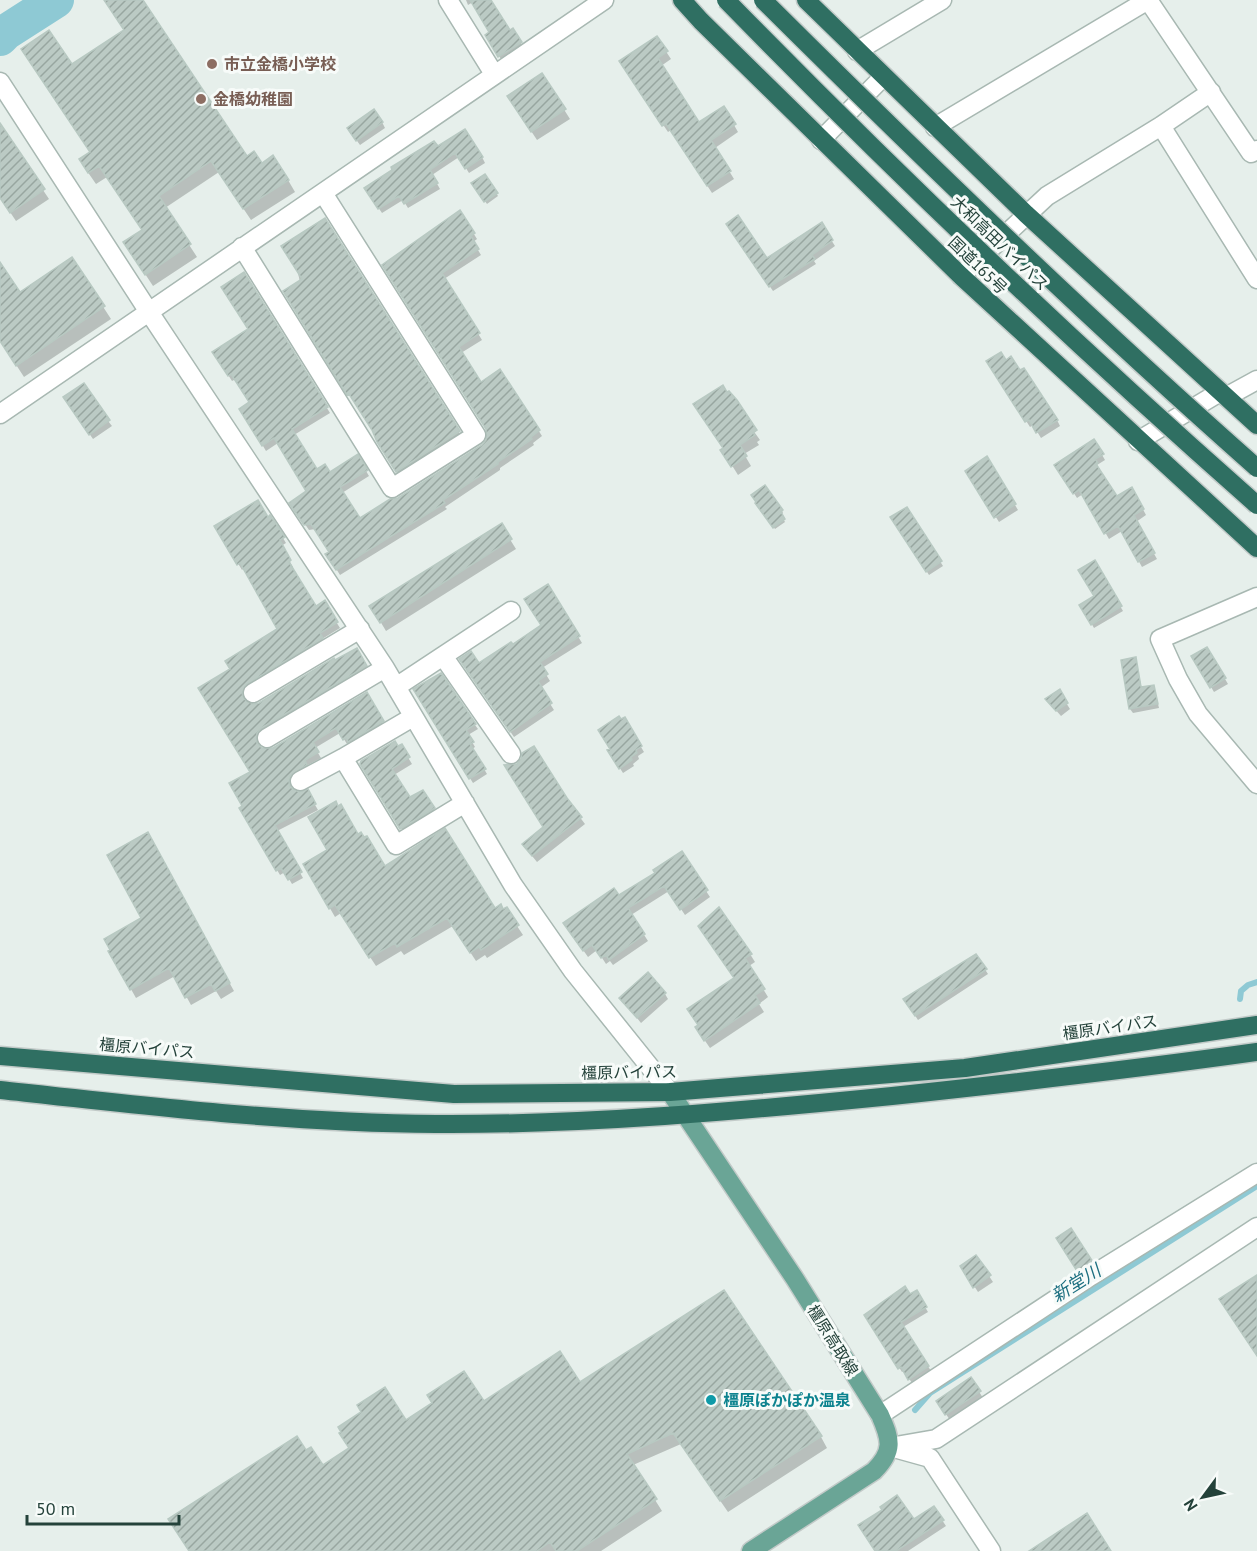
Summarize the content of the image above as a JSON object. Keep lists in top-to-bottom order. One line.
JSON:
{"streets":{"highway":["大和高田バイパス","国道165号","橿原バイパス"],"main road":["橿原高取線"]},"crossings":[["橿原バイパス","橿原高取線"]],"water":["新堂川"],"places":["市立金橋小学校","金橋幼稚園","橿原ぽかぽか温泉"],"scale_bar":"50 m","north":"bottom left"}
